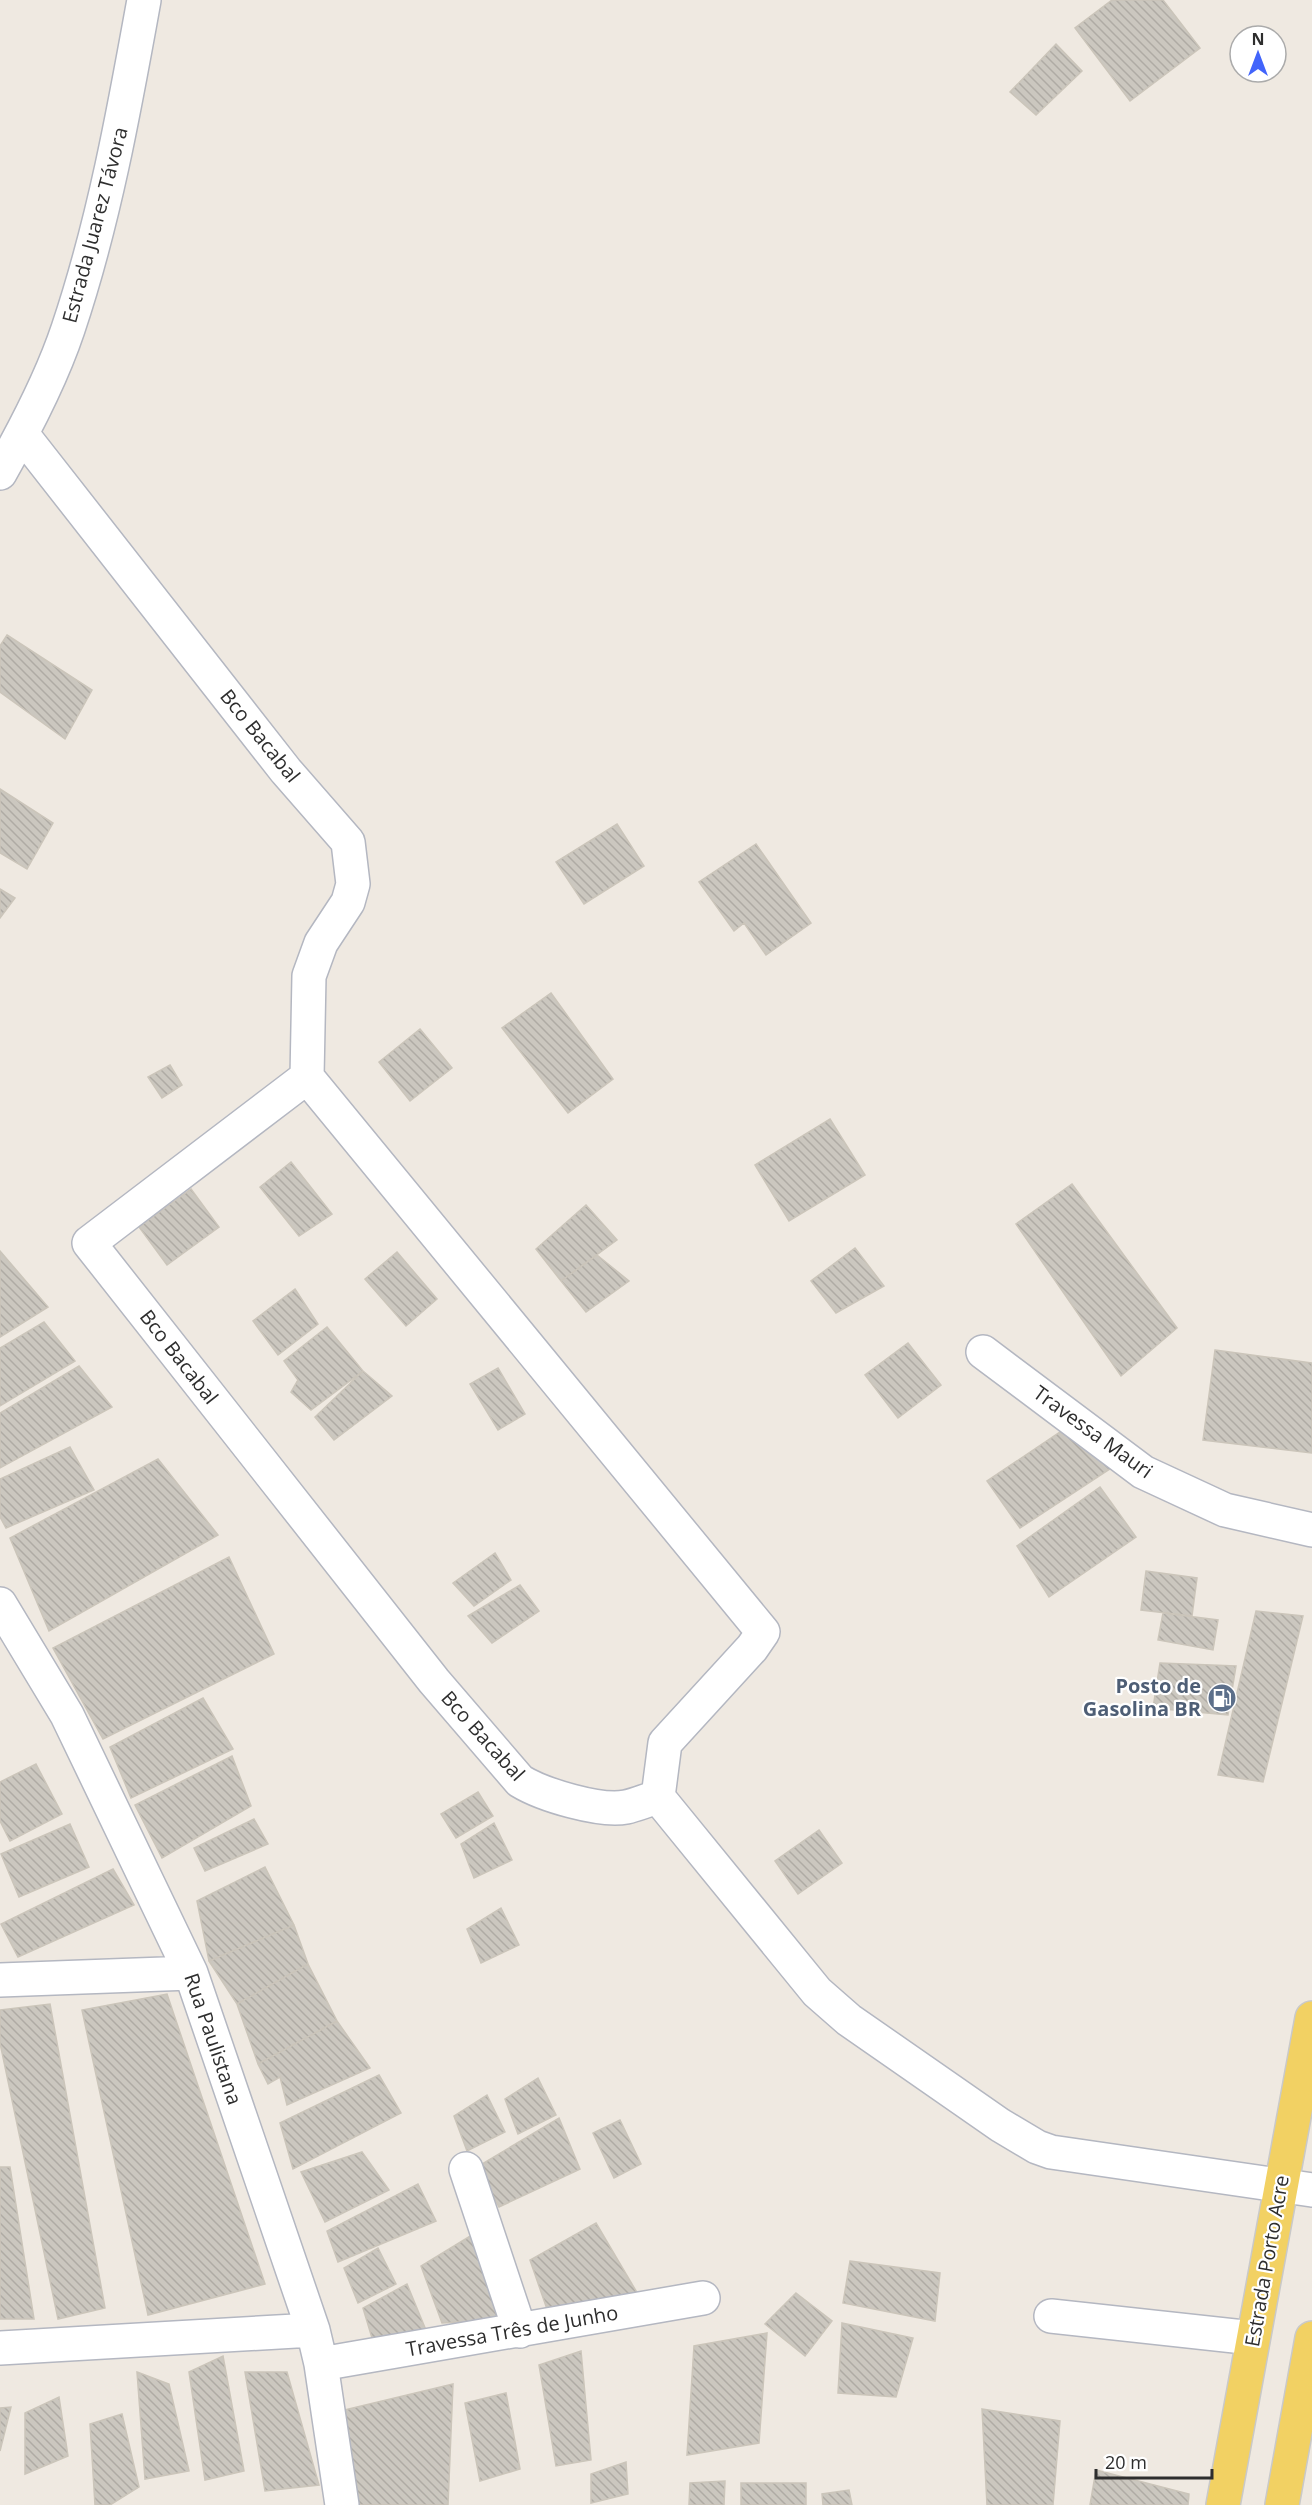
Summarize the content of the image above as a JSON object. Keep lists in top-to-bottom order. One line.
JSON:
{"streets":{"main road":["Estrada Porto Acre"],"street":["Estrada Juarez Távora","Bco Bacabal","Travessa Mauri","Rua Paulistana","Travessa Três de Junho"]},"crossings":[["Estrada Juarez Távora","Bco Bacabal"],["Rua Paulistana","Travessa Três de Junho"]],"places":{"fuel station":["Posto de Gasolina BR"]},"scale_bar":"20 m","north":"top"}
